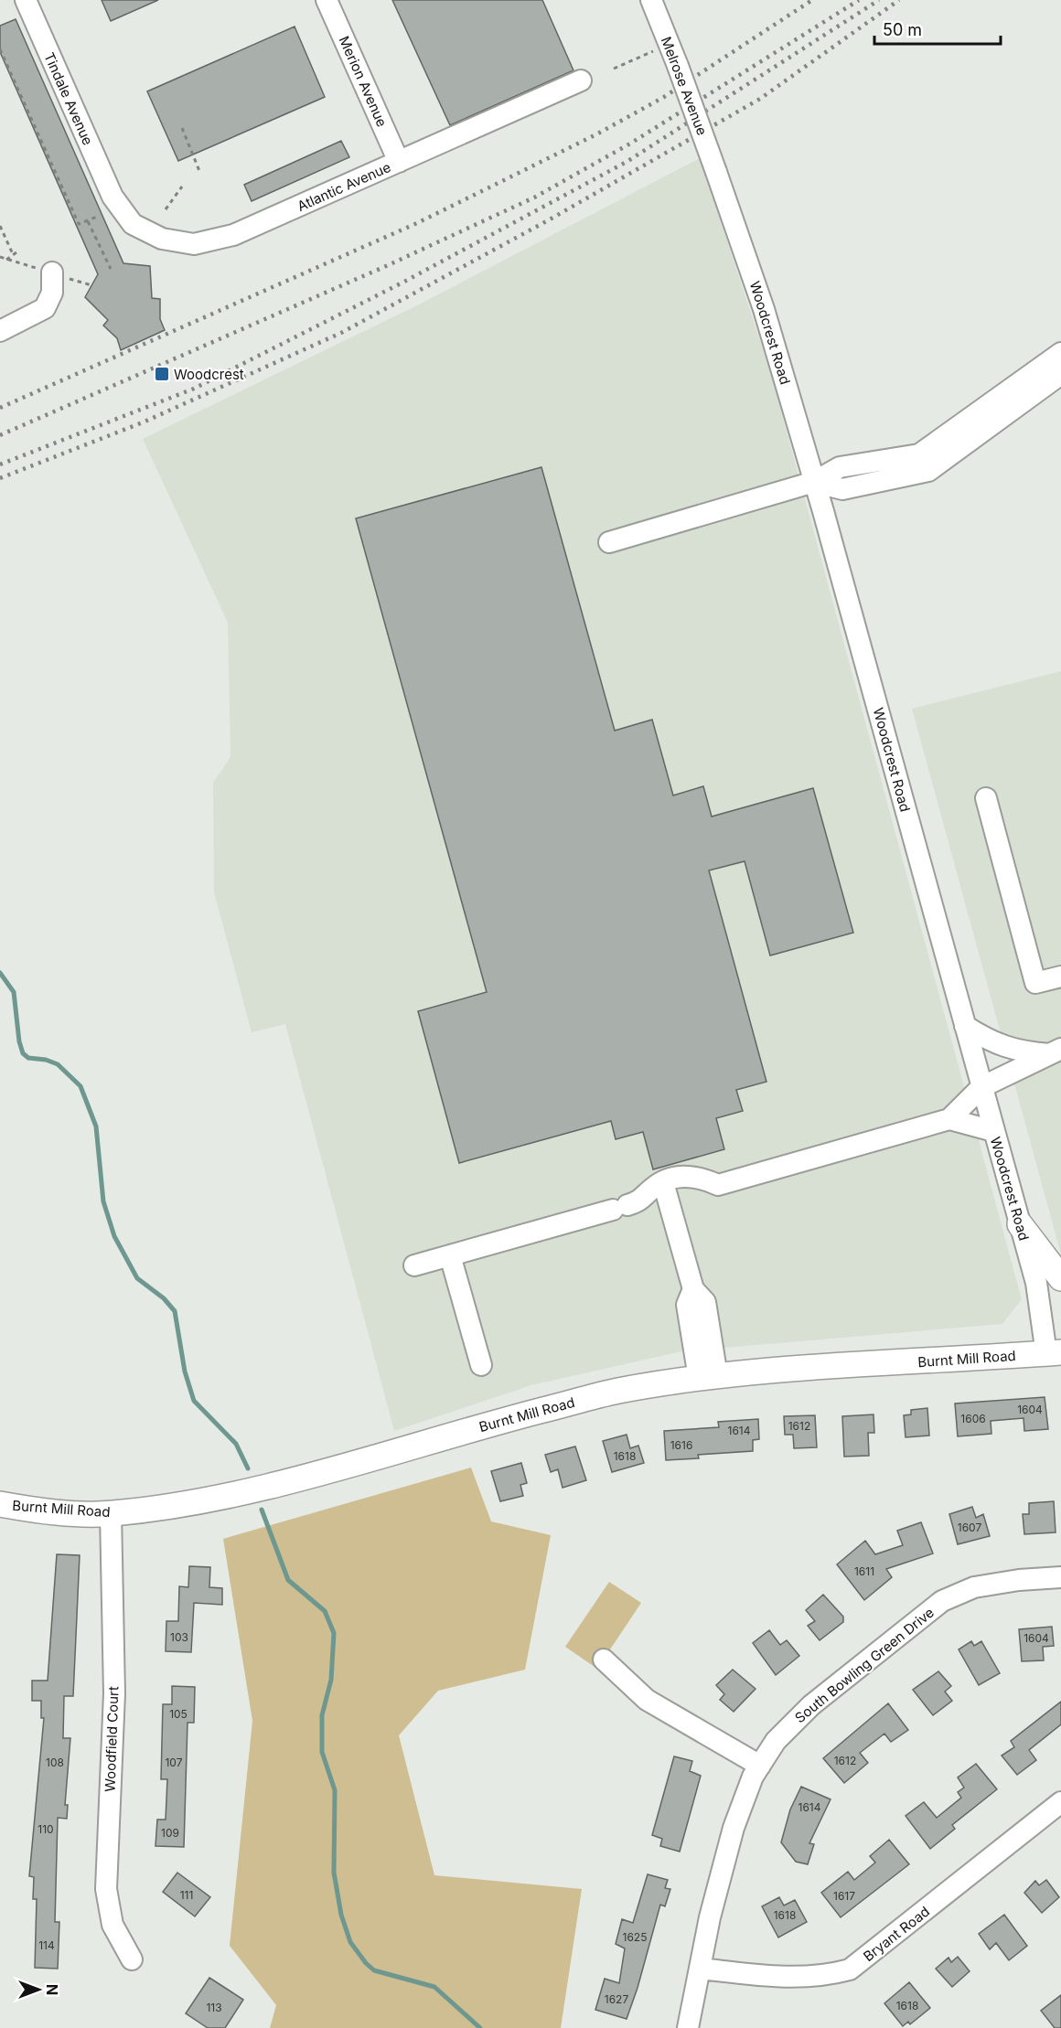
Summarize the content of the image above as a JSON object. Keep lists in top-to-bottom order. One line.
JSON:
{"streets":{"main road":["Burnt Mill Road"],"street":["Merion Avenue","Melrose Avenue","Tindale Avenue","Atlantic Avenue","Woodcrest Road","South Bowling Green Drive","Woodfield Court","Bryant Road"]},"crossings":[["Merion Avenue","Atlantic Avenue"],["Melrose Avenue","Woodcrest Road"],["Tindale Avenue","Atlantic Avenue"],["Woodcrest Road","Burnt Mill Road"],["Burnt Mill Road","Woodfield Court"],["South Bowling Green Drive","Bryant Road"]],"places":{"transit":["Woodcrest"]},"house_numbers":["1604","1606","1612","1614","1616","1618","1607","1611","103","1604","105","1612","108","107","1614","110","109","111","1617","1618","1625","114","1627","1618","113"],"scale_bar":"50 m","north":"right"}
